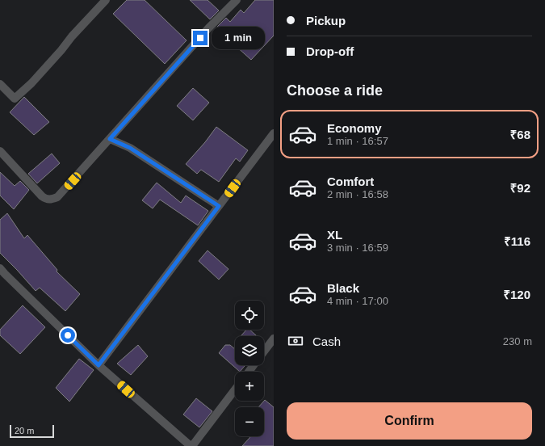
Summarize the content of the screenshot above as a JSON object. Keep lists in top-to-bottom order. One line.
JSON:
{"scale_bar":"20 m","page":{"banner":["Pickup","Drop-off"],"bubble":"1 min","heading":"Choose a ride","list":[{"name":"Economy","note":"1 min · 16:57","value":"₹68"},{"name":"Comfort","note":"2 min · 16:58","value":"₹92"},{"name":"XL","note":"3 min · 16:59","value":"₹116"},{"name":"Black","note":"4 min · 17:00","value":"₹120"}],"map_buttons":["+","−"],"pay":["Cash","230 m"],"buttons":"Confirm","scale":"20 m"}}
